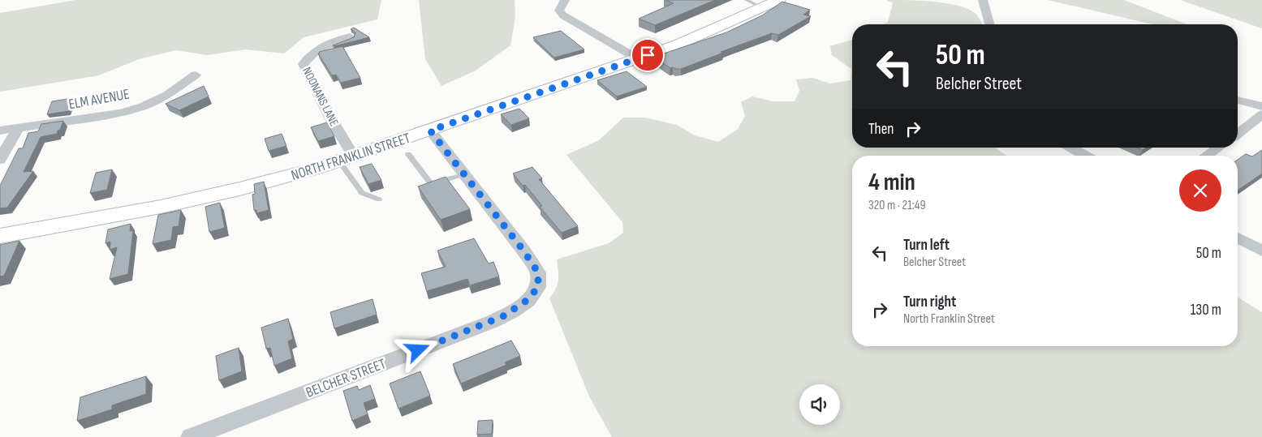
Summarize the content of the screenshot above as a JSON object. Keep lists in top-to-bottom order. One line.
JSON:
{"streets":{"main road":["NORTH FRANKLIN STREET"],"street":["NOONANS LANE","ELM AVENUE","BELCHER STREET"]},"crossings":[["NOONANS LANE","NORTH FRANKLIN STREET"],["NORTH FRANKLIN STREET","BELCHER STREET"]],"page":{"turn":["50 m","Belcher Street"],"then":"Then","heading":["4 min","320 m · 21:49"],"list":[{"name":"Turn left","note":"Belcher Street","value":"50 m"},{"name":"Turn right","note":"North Franklin Street","value":"130 m"}]}}
